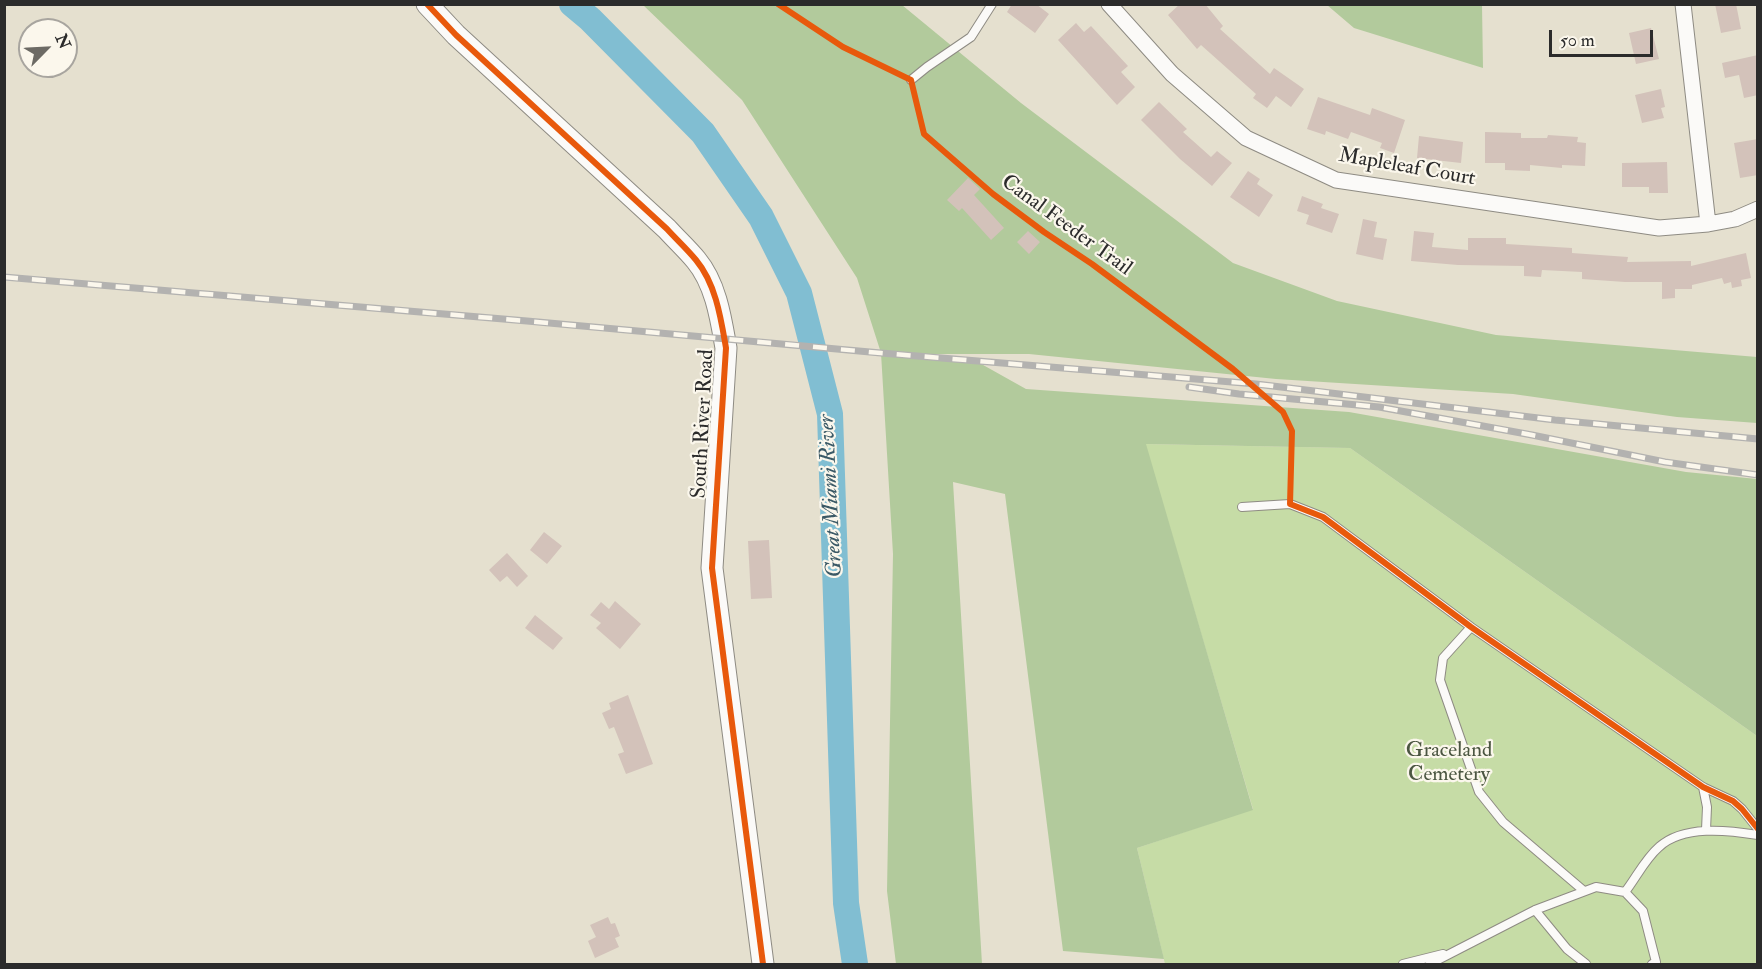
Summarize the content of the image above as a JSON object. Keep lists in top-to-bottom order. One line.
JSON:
{"streets":{"street":["Mapleleaf Court","South River Road"],"cycle path":["Canal Feeder Trail"]},"water":["Great Miami River"],"parks":["Graceland Cemetery"],"scale_bar":"50 m","north":"top right"}
